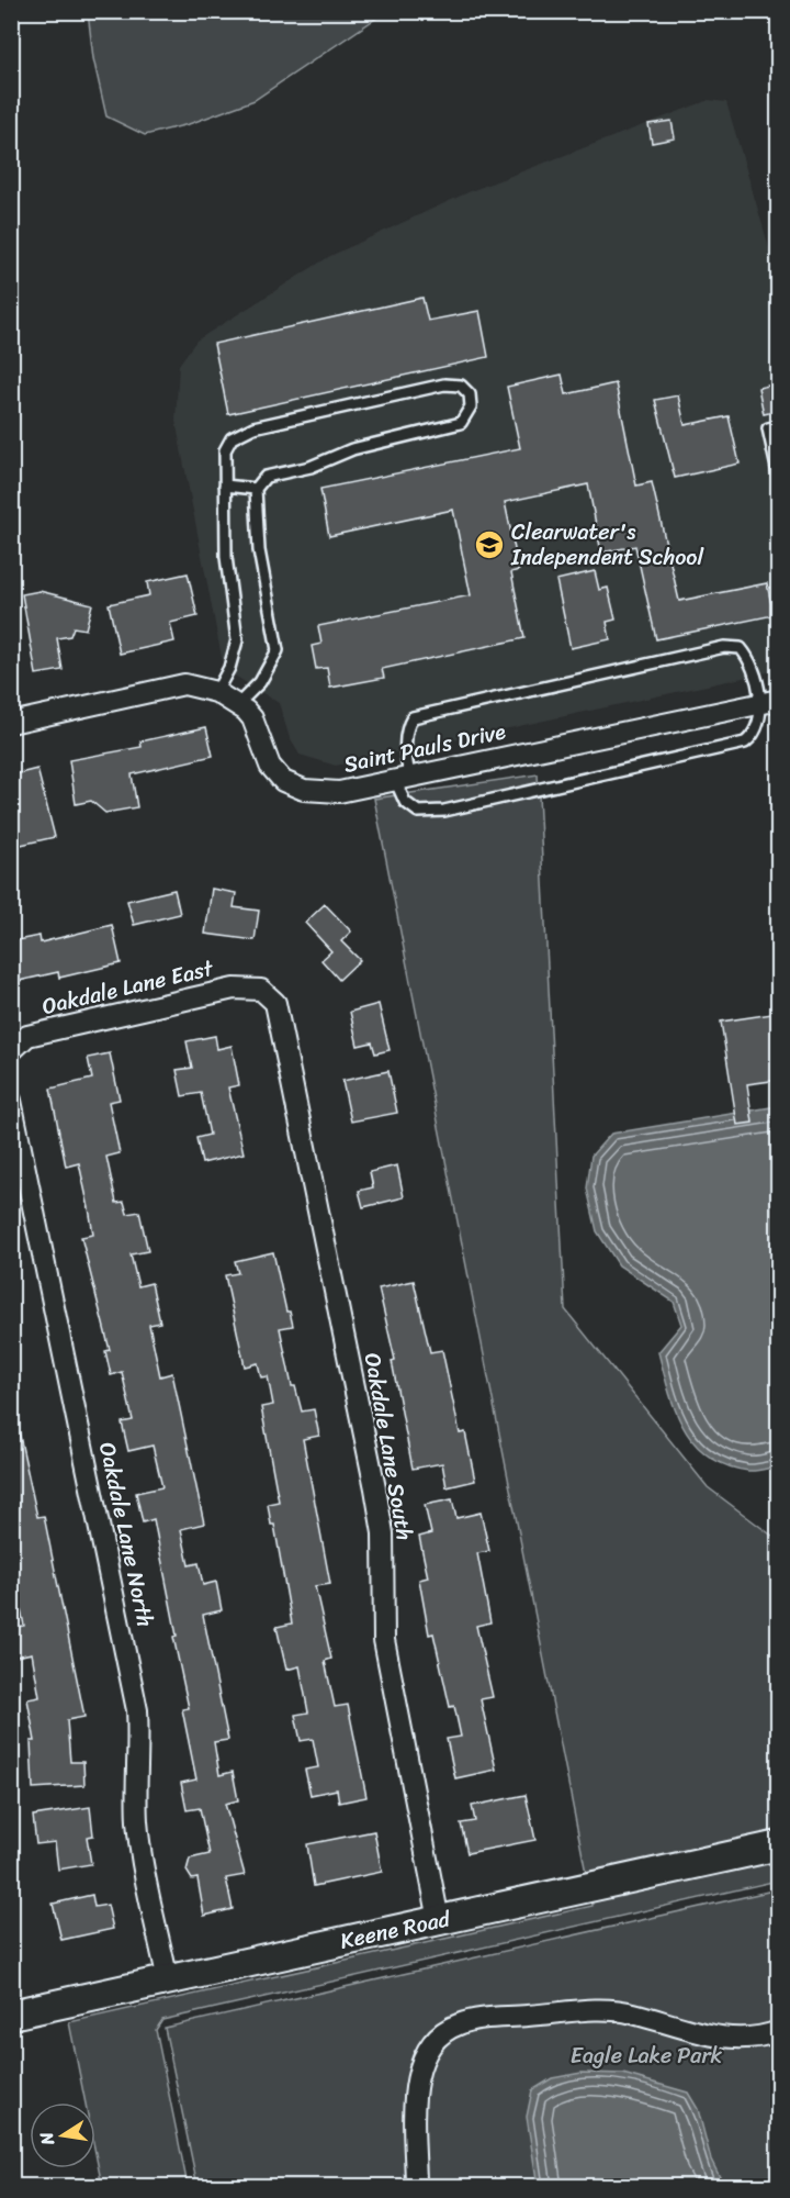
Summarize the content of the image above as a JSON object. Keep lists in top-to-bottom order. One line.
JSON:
{"streets":{"main road":["Keene Road"],"street":["Saint Pauls Drive","Oakdale Lane East","Oakdale Lane South","Oakdale Lane North"]},"crossings":[["Oakdale Lane East","Oakdale Lane South"],["Oakdale Lane South","Keene Road"],["Oakdale Lane North","Keene Road"]],"parks":["Eagle Lake Park"],"places":{"school or university":["Clearwater's Independent School"]},"north":"left"}
